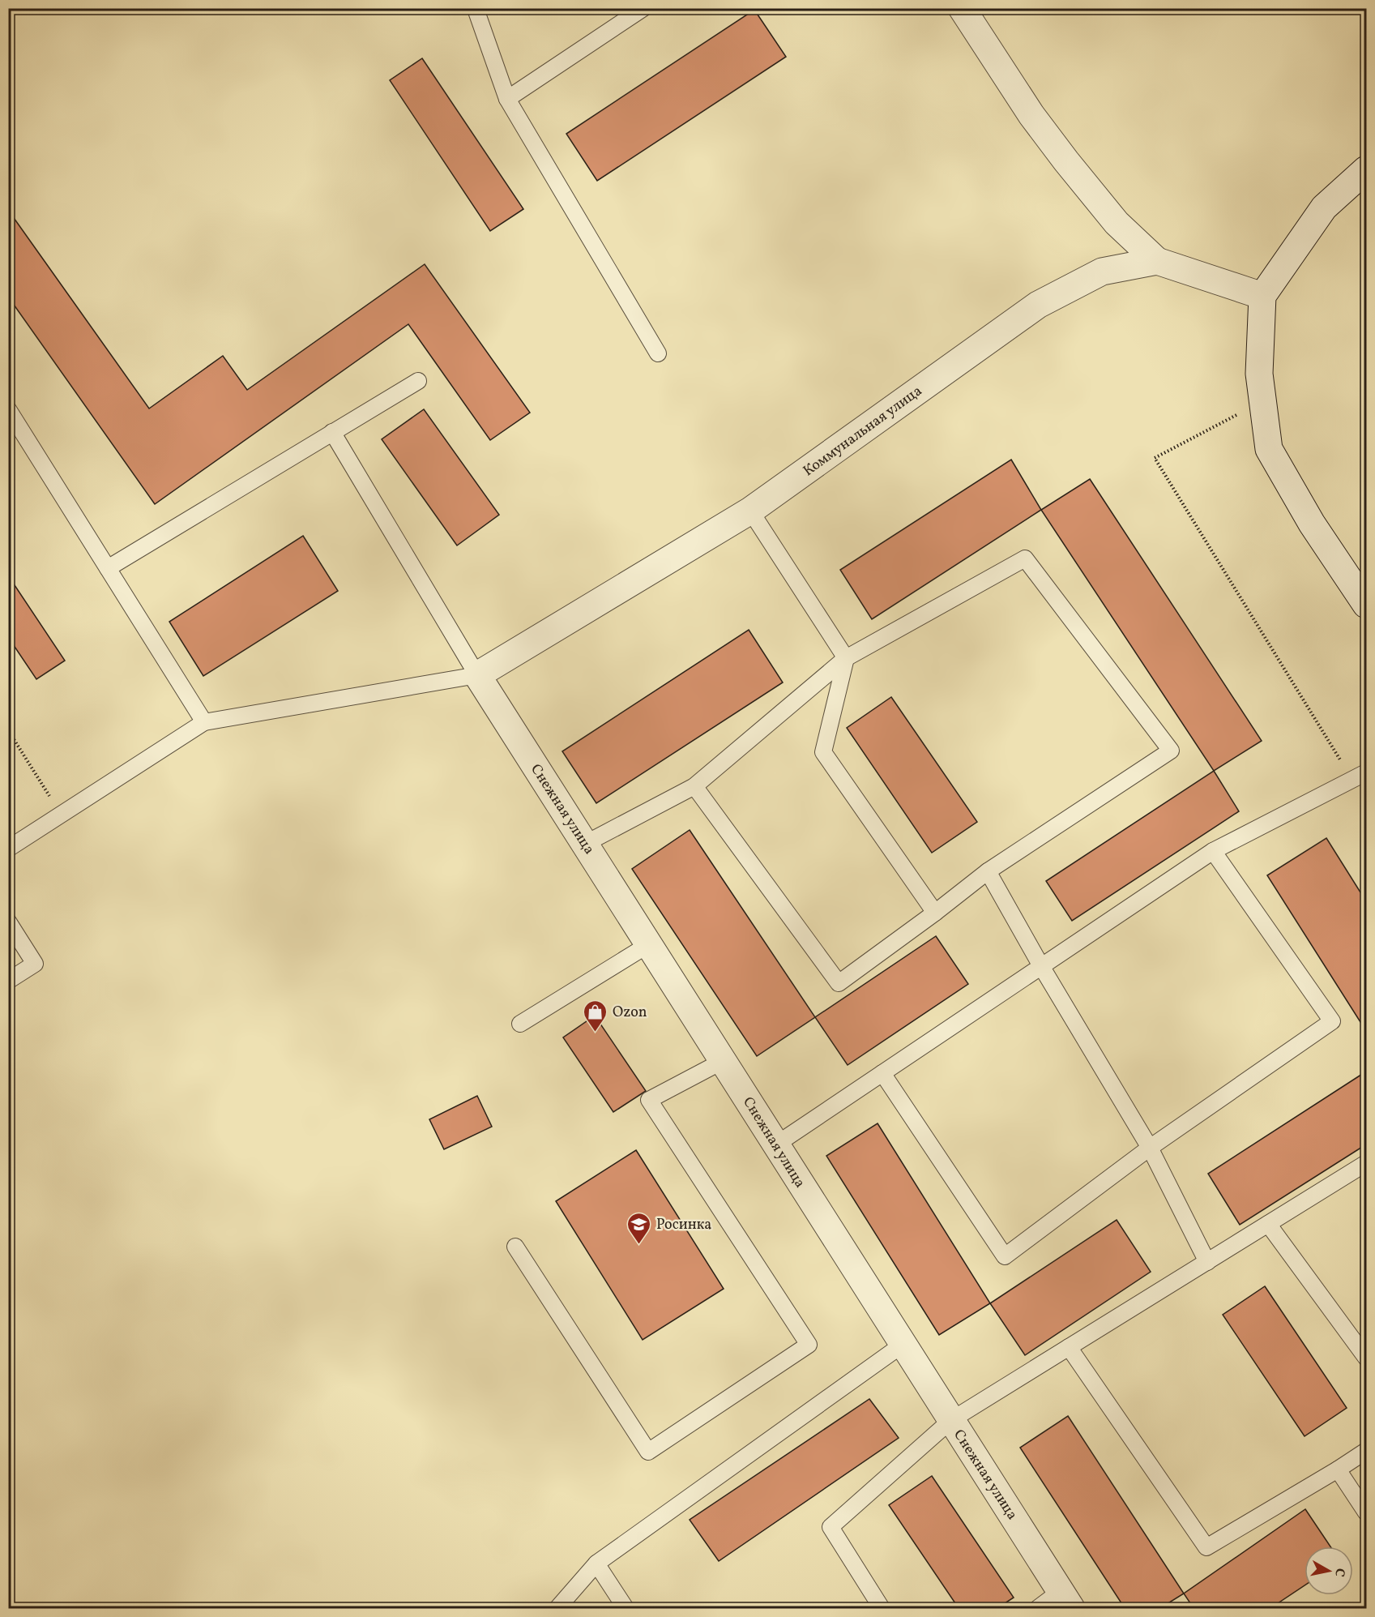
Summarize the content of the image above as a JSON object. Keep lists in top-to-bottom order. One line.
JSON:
{"streets":{"street":["Коммунальная улица","Снежная улица"]},"crossings":[["Коммунальная улица","Снежная улица"]],"places":{"shop":["Ozon"],"school or university":["Росинка"]},"north":"right"}
